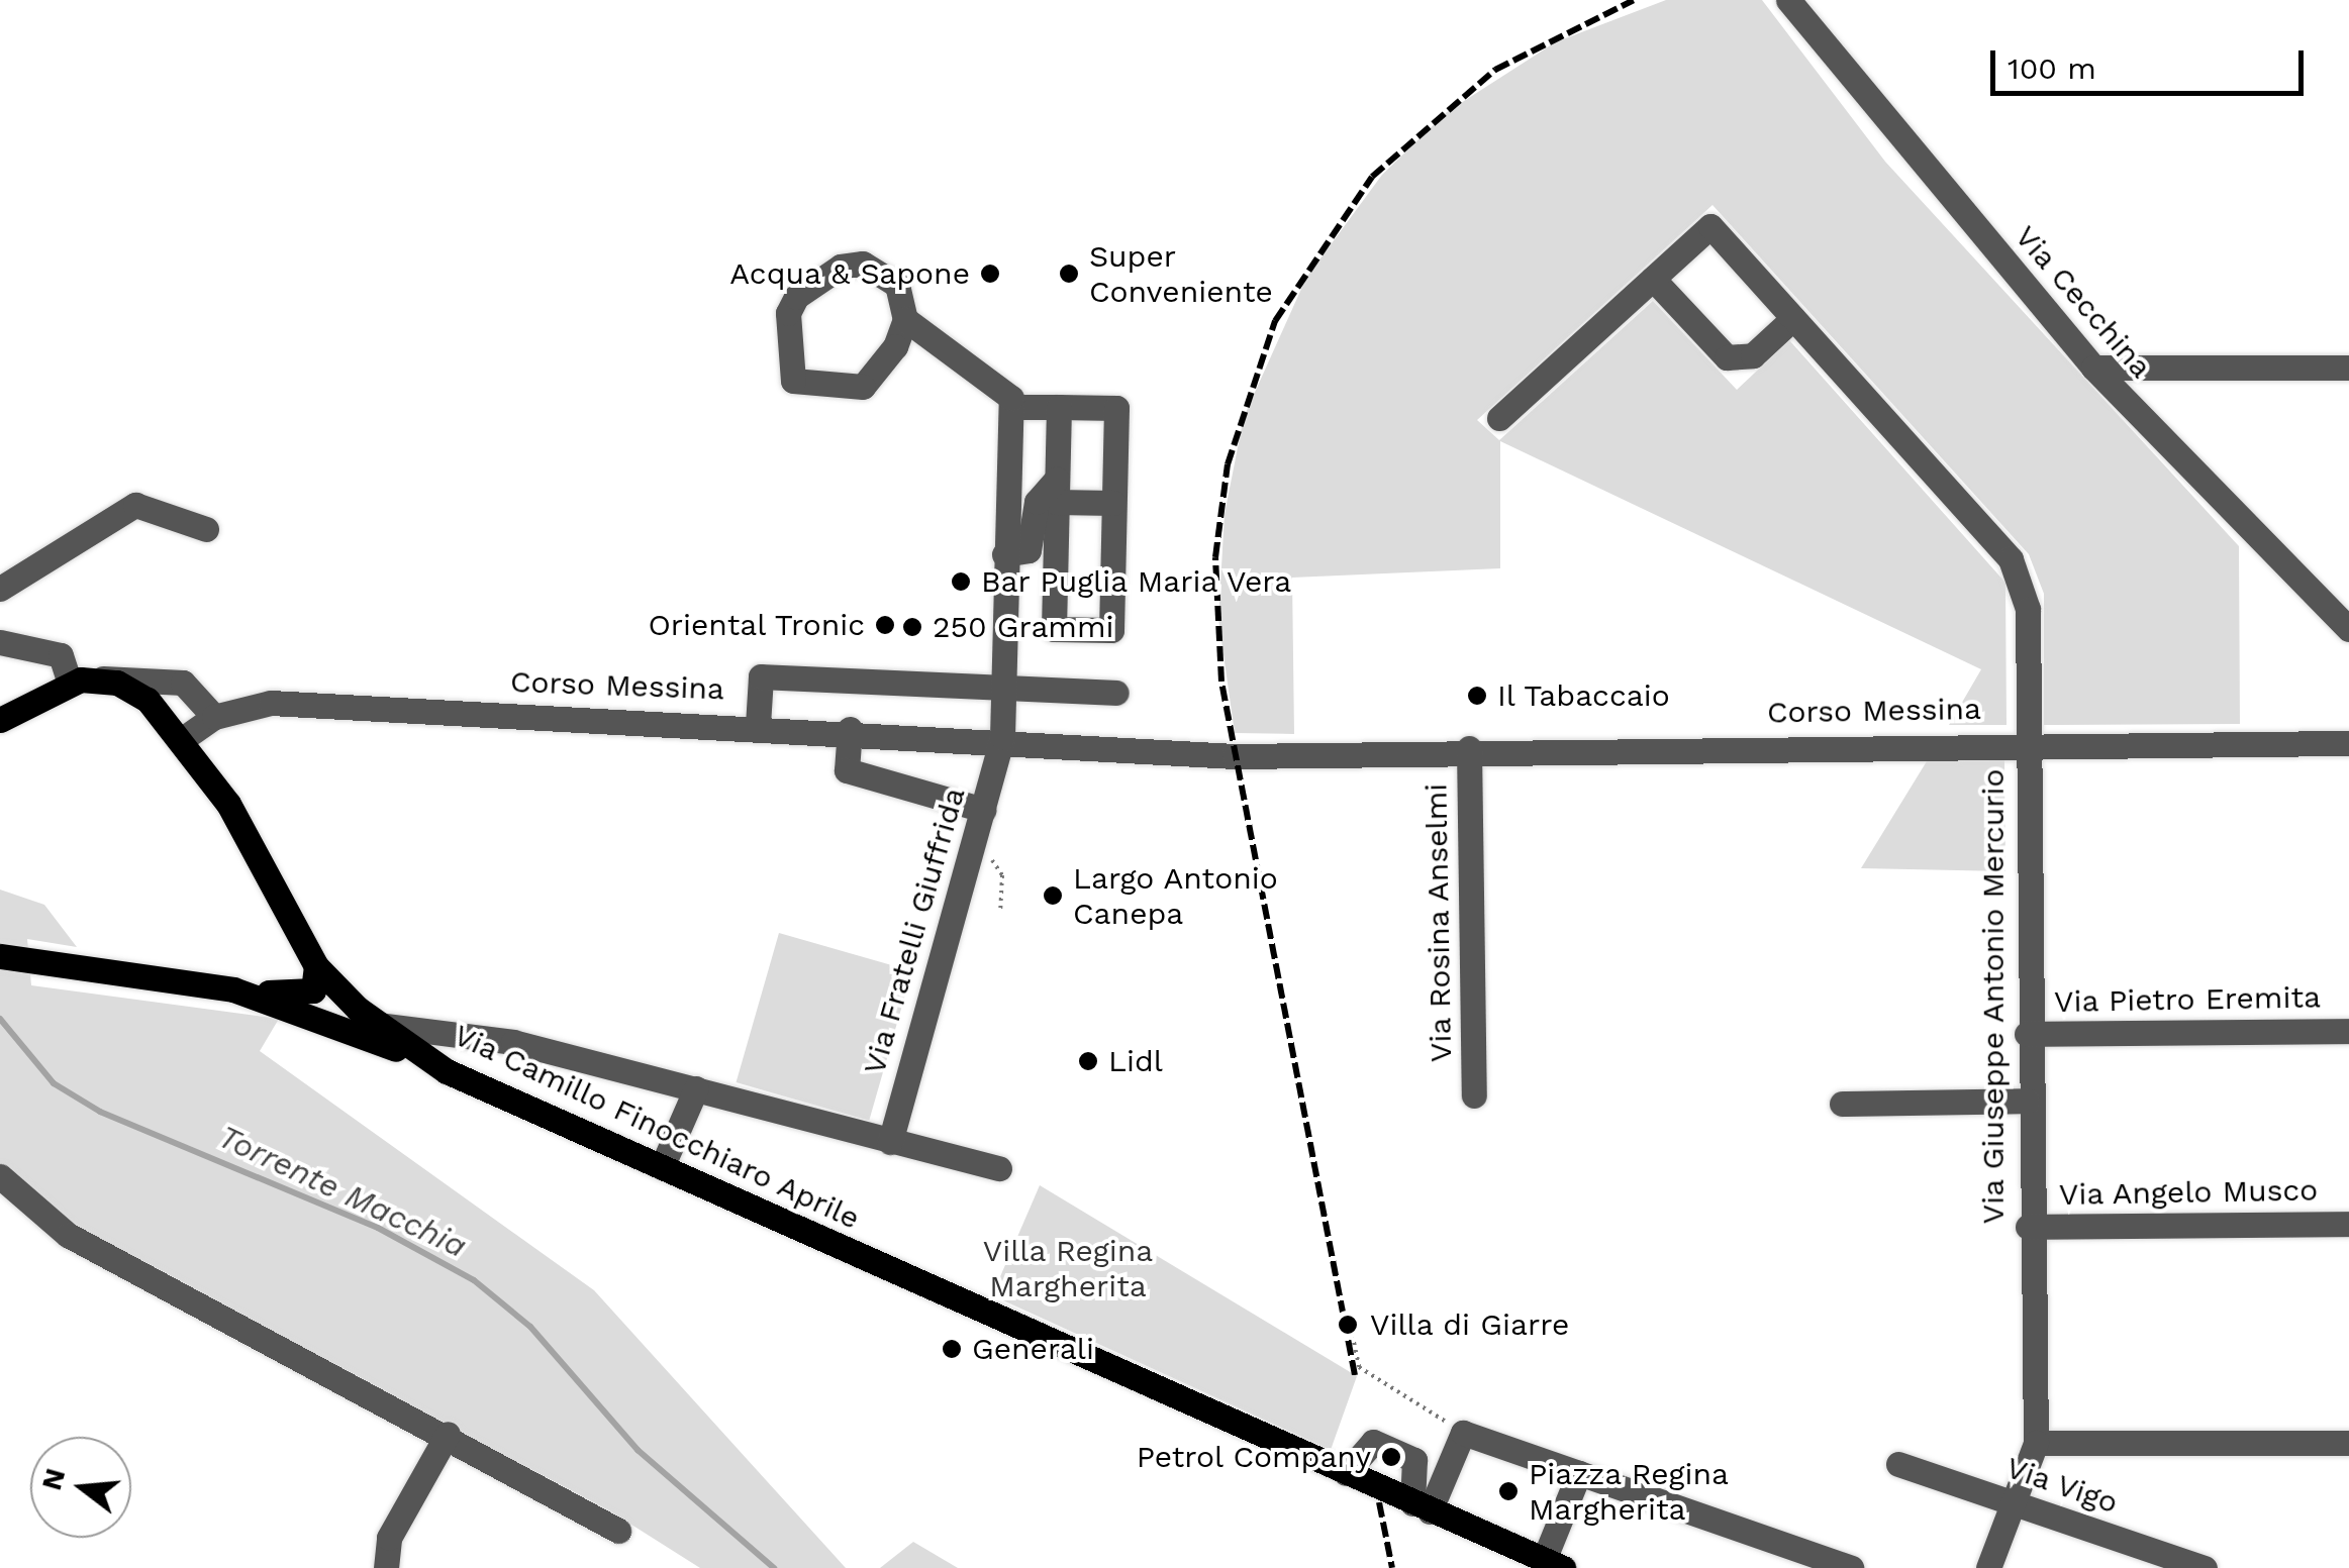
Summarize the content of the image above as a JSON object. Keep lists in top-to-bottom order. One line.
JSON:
{"streets":{"main road":["Via Camillo Finocchiaro Aprile"],"street":["Via Cecchina","Corso Messina","Via Rosina Anselmi","Via Fratelli Giuffrida","Via Giuseppe Antonio Mercurio","Via Pietro Eremita","Via Angelo Musco","Via Vigo"]},"crossings":[["Corso Messina","Via Rosina Anselmi"],["Corso Messina","Via Fratelli Giuffrida"],["Corso Messina","Via Giuseppe Antonio Mercurio"],["Via Giuseppe Antonio Mercurio","Via Pietro Eremita"],["Via Giuseppe Antonio Mercurio","Via Angelo Musco"]],"water":["Torrente Macchia"],"parks":["Villa Regina Margherita"],"places":["Acqua & Sapone","Super Conveniente","Bar Puglia Maria Vera","Oriental Tronic","250 Grammi","Il Tabaccaio","Largo Antonio Canepa","Lidl","Villa di Giarre","Generali","Petrol Company","Piazza Regina Margherita"],"scale_bar":"100 m","north":"left"}
